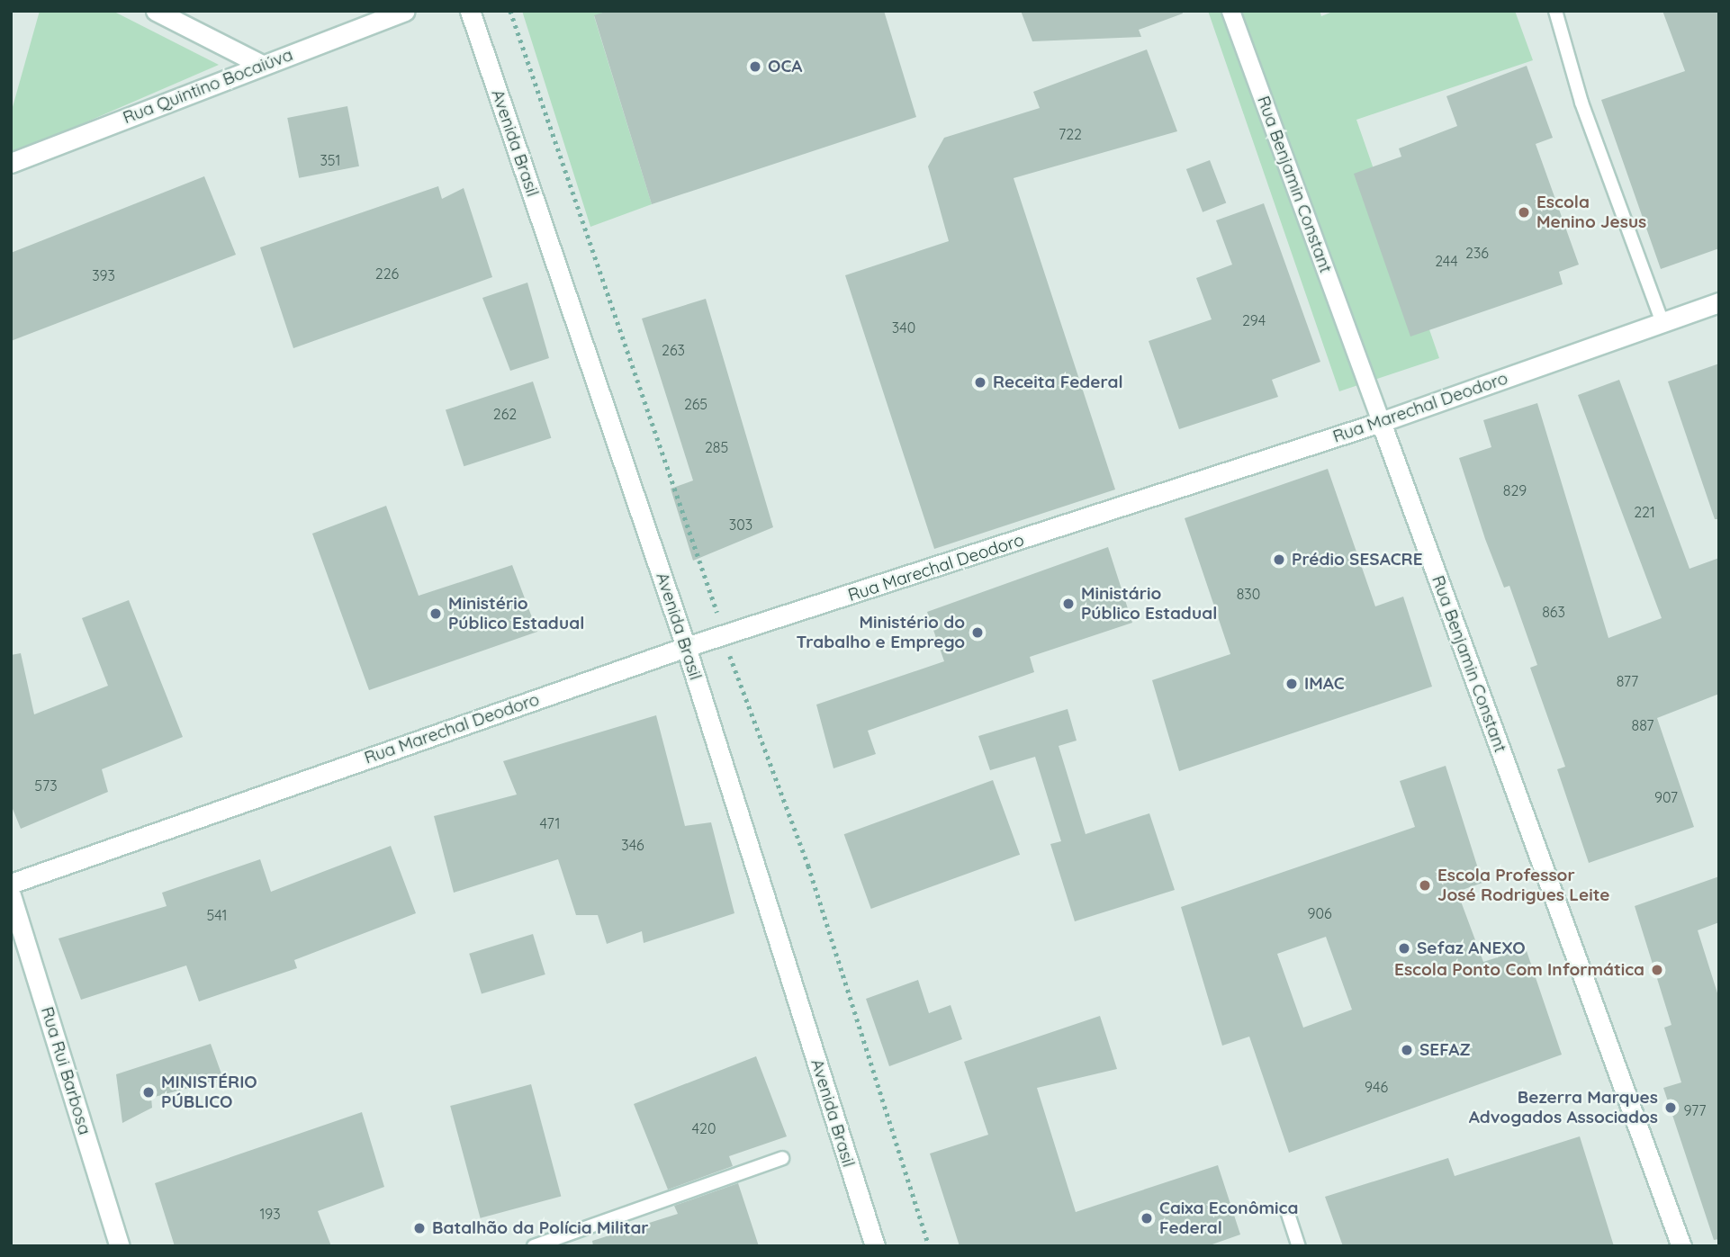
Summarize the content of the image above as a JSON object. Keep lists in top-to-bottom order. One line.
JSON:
{"streets":{"street":["Rua Quintino Bocaiúva","Avenida Brasil","Rua Benjamin Constant","Rua Marechal Deodoro","Rua Rui Barbosa"]},"crossings":[["Avenida Brasil","Rua Marechal Deodoro"],["Rua Benjamin Constant","Rua Marechal Deodoro"]],"places":["OCA","Escola Menino Jesus","Receita Federal","Prédio SESACRE","Ministário Público Estadual","Ministério Público Estadual","Ministério do Trabalho e Emprego","IMAC","Escola Professor José Rodrigues Leite","Sefaz ANEXO","Escola Ponto Com Informática","SEFAZ","MINISTÉRIO PÚBLICO","Bezerra Marques Advogados Associados","Caixa Econômica Federal","Batalhão da Polícia Militar"],"house_numbers":["722","351","236","244","226","393","294","340","263","265","262","285","829","221","303","830","863","877","887","573","907","471","346","906","541","946","977","420","193"]}
